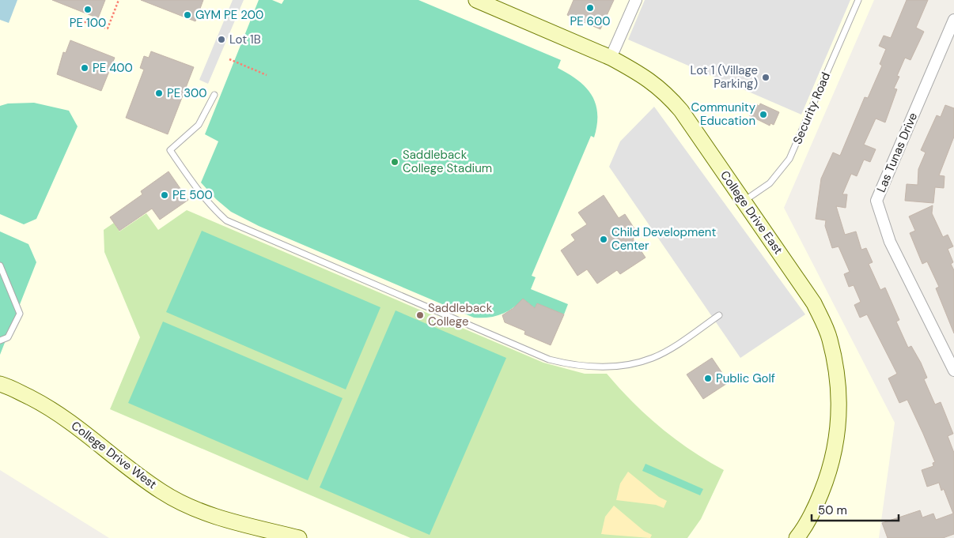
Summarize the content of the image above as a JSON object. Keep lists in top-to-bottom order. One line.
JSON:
{"streets":{"street":["Las Tunas Drive","College Drive East","College Drive West"],"lane":["Security Road"]},"crossings":[["Security Road","College Drive East"]],"places":["PE 600","PE 100","GYM PE 200","Lot 1B","PE 400","Lot 1 (Village Parking)","PE 300","Community Education","Saddleback College Stadium","PE 500","Child Development Center","Saddleback College","Public Golf"],"scale_bar":"50 m"}
